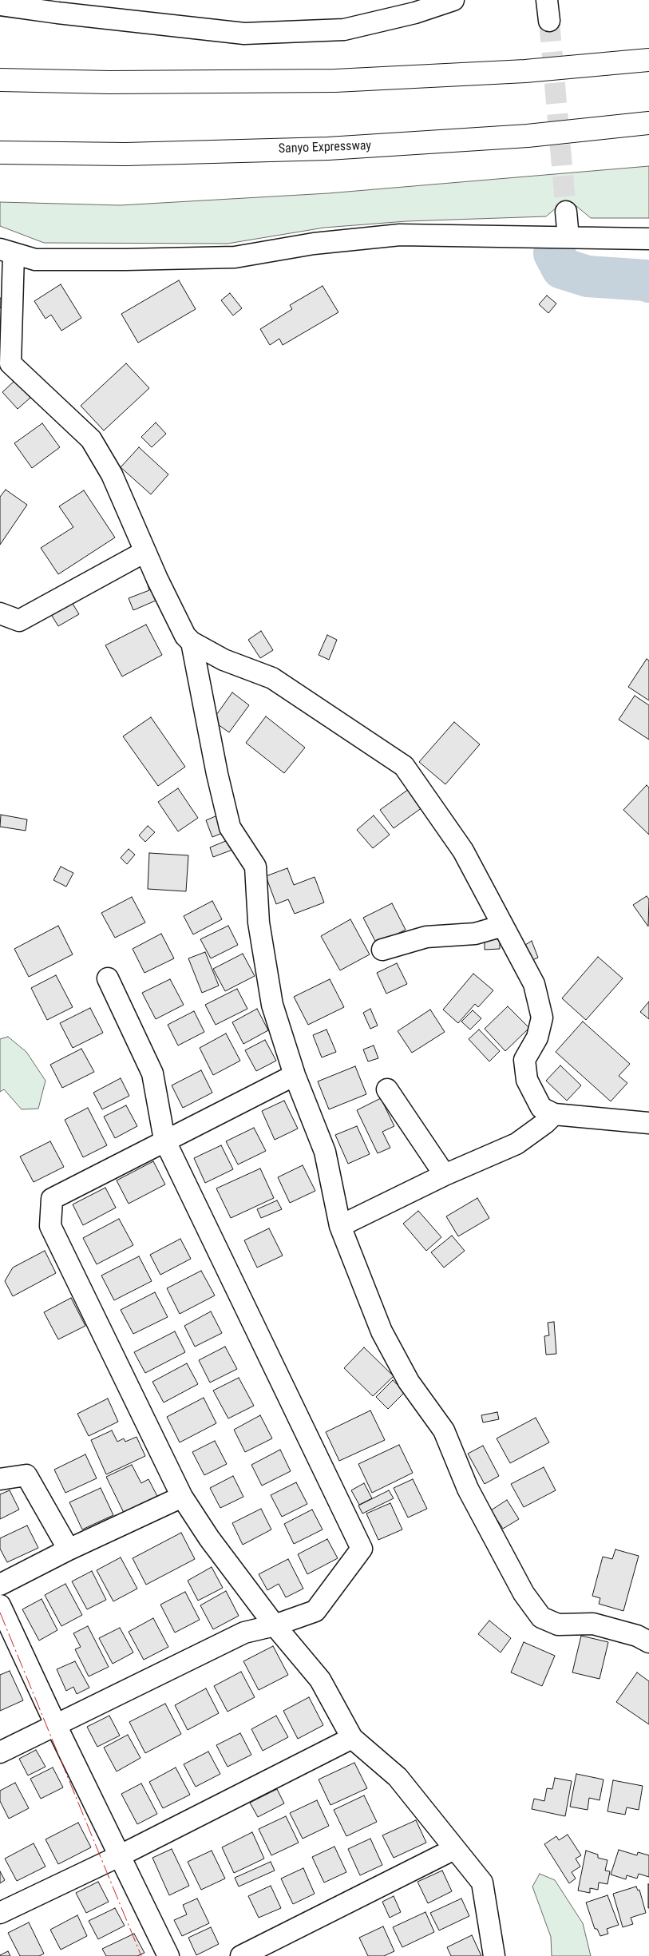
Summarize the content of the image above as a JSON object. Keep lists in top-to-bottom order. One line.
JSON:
{"streets":{"highway":["Sanyo Expressway"]}}
